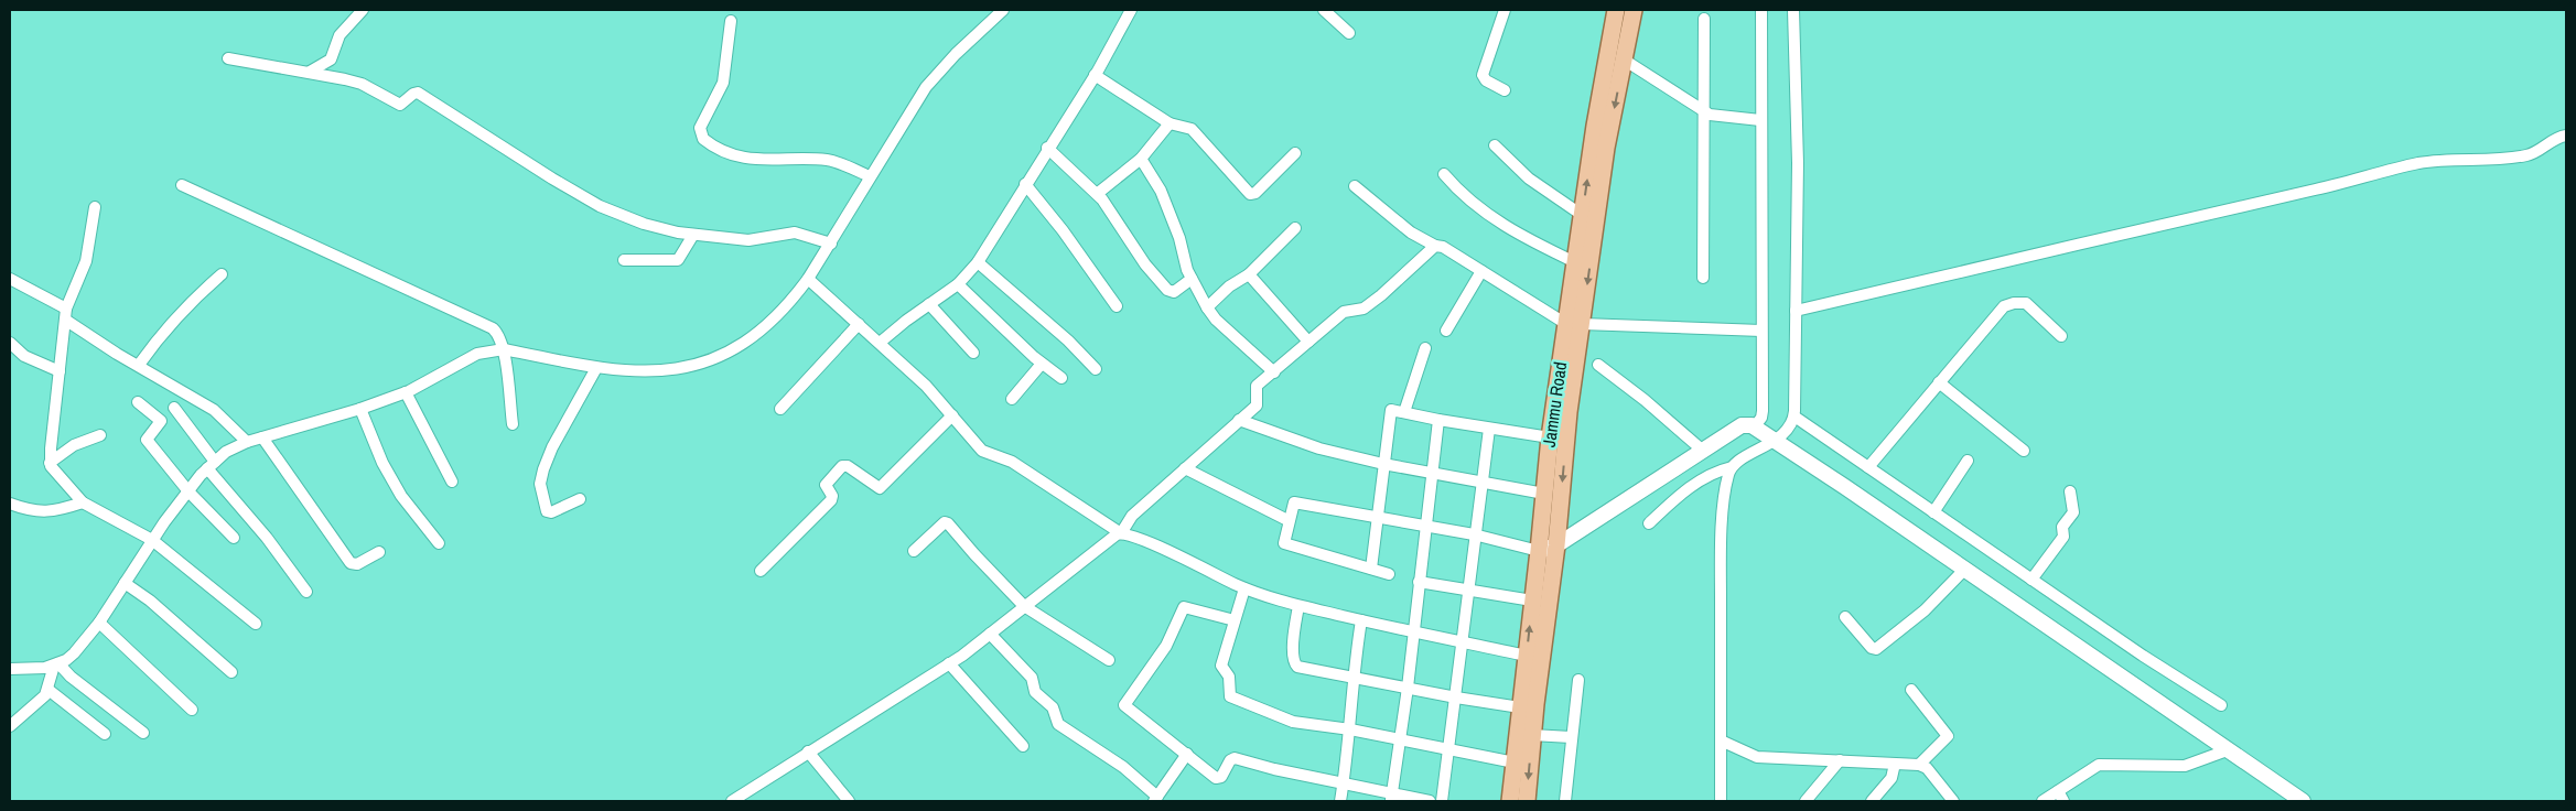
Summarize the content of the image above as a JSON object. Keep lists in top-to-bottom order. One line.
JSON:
{"streets":{"main road":["Jammu Road"]}}
